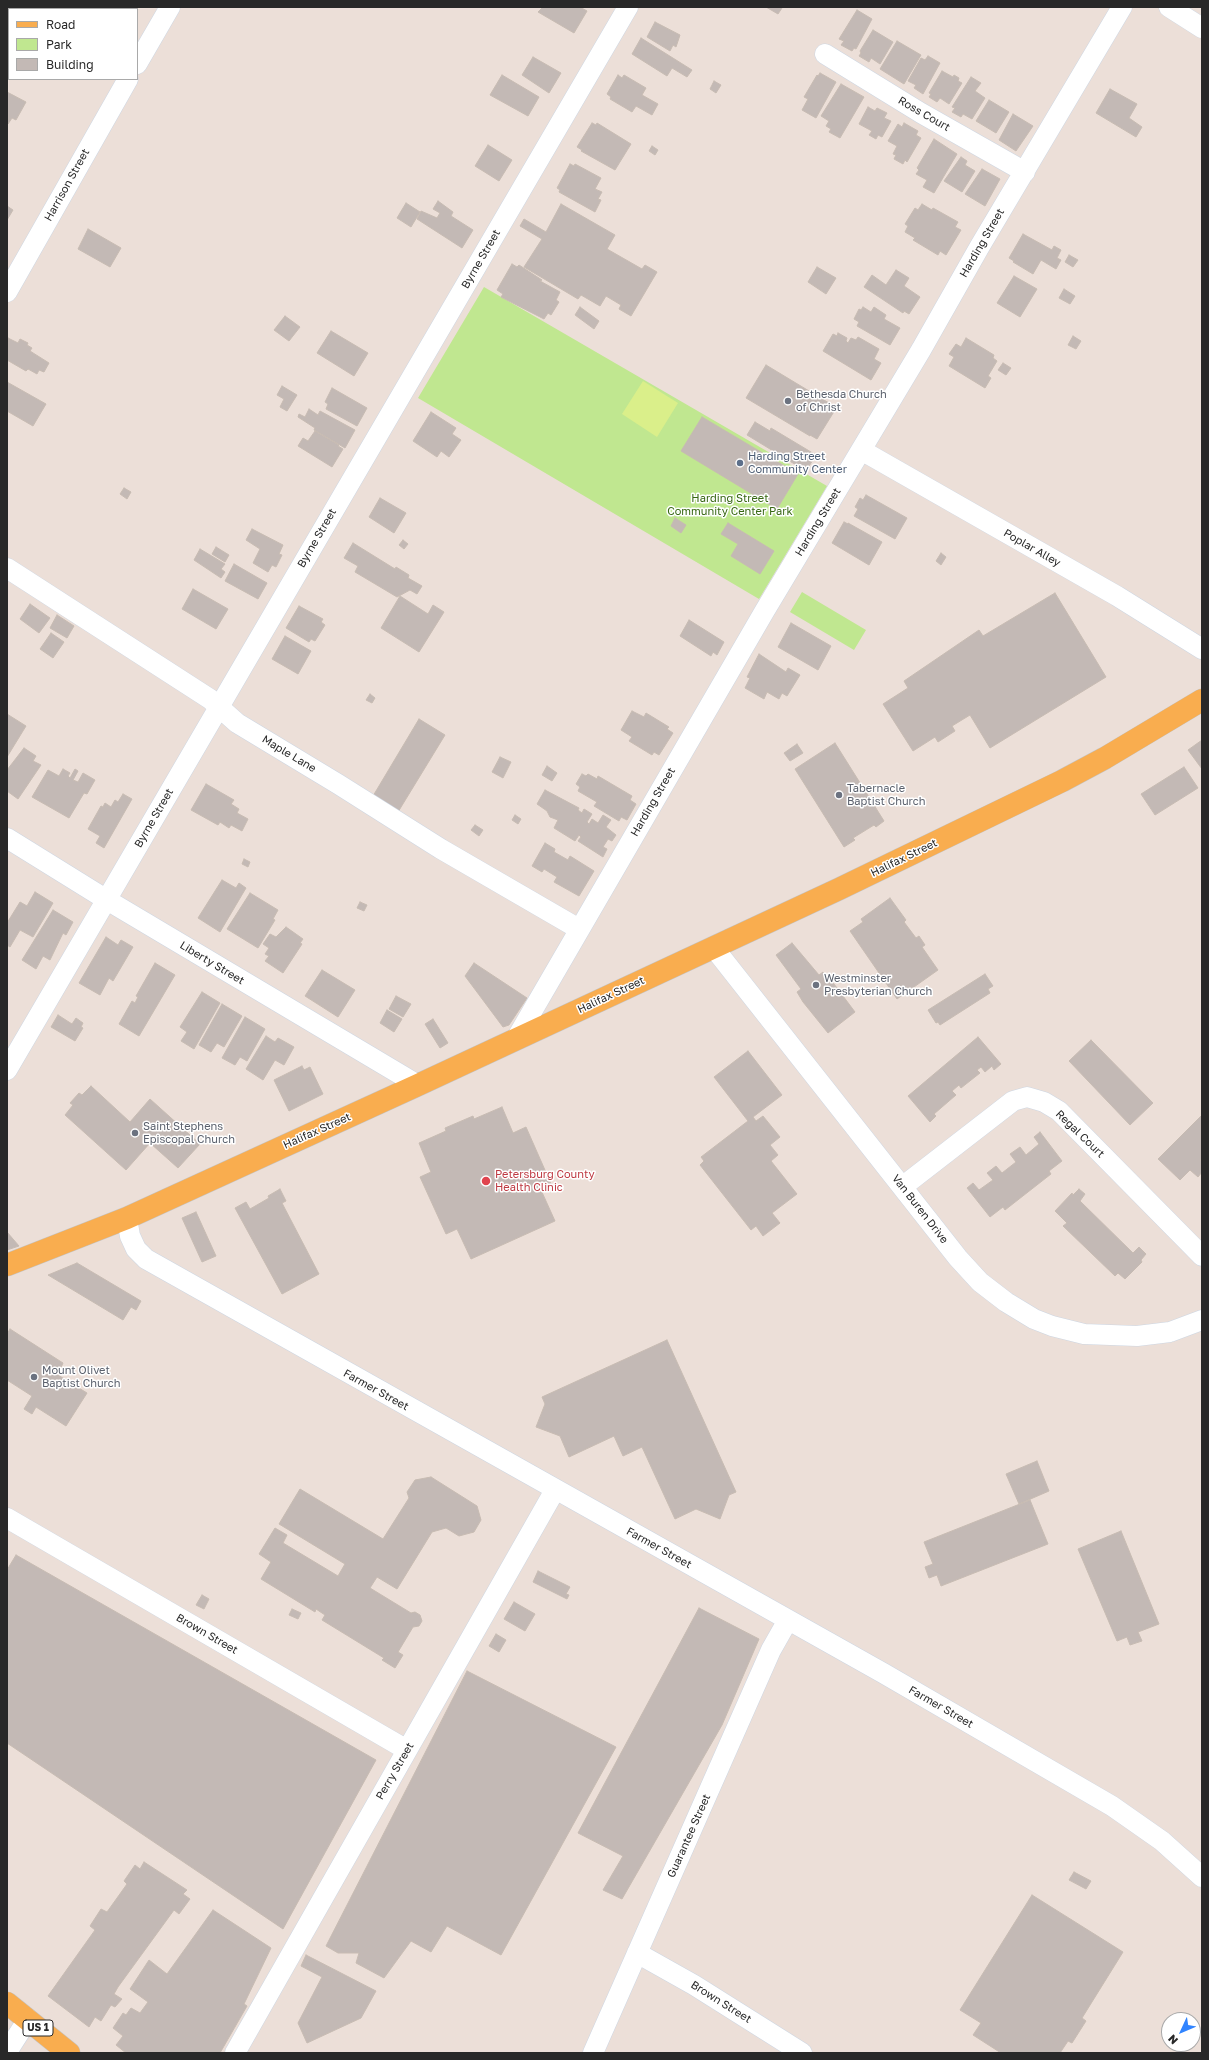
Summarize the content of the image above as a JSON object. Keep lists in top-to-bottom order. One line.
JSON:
{"streets":{"main road":["Halifax Street","US 1"],"street":["Ross Court","Harrison Street","Harding Street","Byrne Street","Poplar Alley","Maple Lane","Liberty Street","Regal Court","Van Buren Drive","Farmer Street","Brown Street","Perry Street","Guarantee Street"]},"crossings":[["Ross Court","Harding Street"],["Harding Street","Poplar Alley"],["Harding Street","Maple Lane"],["Harding Street","Halifax Street"],["Byrne Street","Maple Lane"],["Byrne Street","Liberty Street"],["Halifax Street","Liberty Street"],["Halifax Street","Van Buren Drive"],["Halifax Street","Farmer Street"],["Regal Court","Van Buren Drive"],["Farmer Street","Perry Street"],["Farmer Street","Guarantee Street"],["Brown Street","Perry Street"],["Brown Street","Guarantee Street"]],"parks":["Harding Street Community Center Park"],"places":["Bethesda Church of Christ","Harding Street Community Center","Tabernacle Baptist Church","Westminster Presbyterian Church","Saint Stephens Episcopal Church","Petersburg County Health Clinic","Mount Olivet Baptist Church"],"legend":["Road","Park","Building"],"north":"bottom left"}
